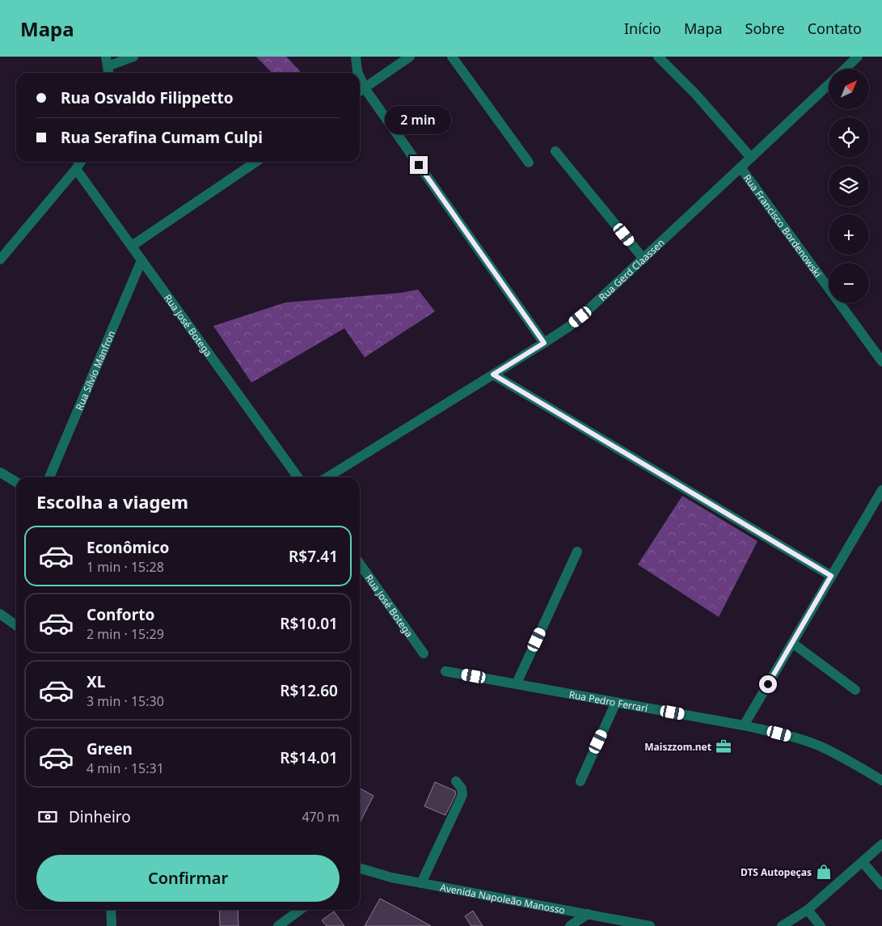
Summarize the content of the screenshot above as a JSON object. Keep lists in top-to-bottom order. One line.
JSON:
{"streets":{"street":["Rua Francisco Bordenowski","Rua Gerd Claassen","Rua José Botega","Rua Sílvio Manfron","Rua Pedro Ferrari","Avenida Napoleão Manosso"]},"crossings":[["Rua Francisco Bordenowski","Rua Gerd Claassen"],["Rua José Botega","Rua Sílvio Manfron"]],"places":{"office":["Maiszzom.net"],"shop":["DTS Autopeças"]},"north":"top right","page":{"header":"Mapa","nav":["Início","Mapa","Sobre","Contato"],"map_buttons":["+","−"],"banner":["Rua Osvaldo Filippetto","Rua Serafina Cumam Culpi"],"bubble":"2 min","heading":"Escolha a viagem","list":[{"name":"Econômico","note":"1 min · 15:28","value":"R$7.41"},{"name":"Conforto","note":"2 min · 15:29","value":"R$10.01"},{"name":"XL","note":"3 min · 15:30","value":"R$12.60"},{"name":"Green","note":"4 min · 15:31","value":"R$14.01"}],"pay":["Dinheiro","470 m"],"buttons":"Confirmar"}}
